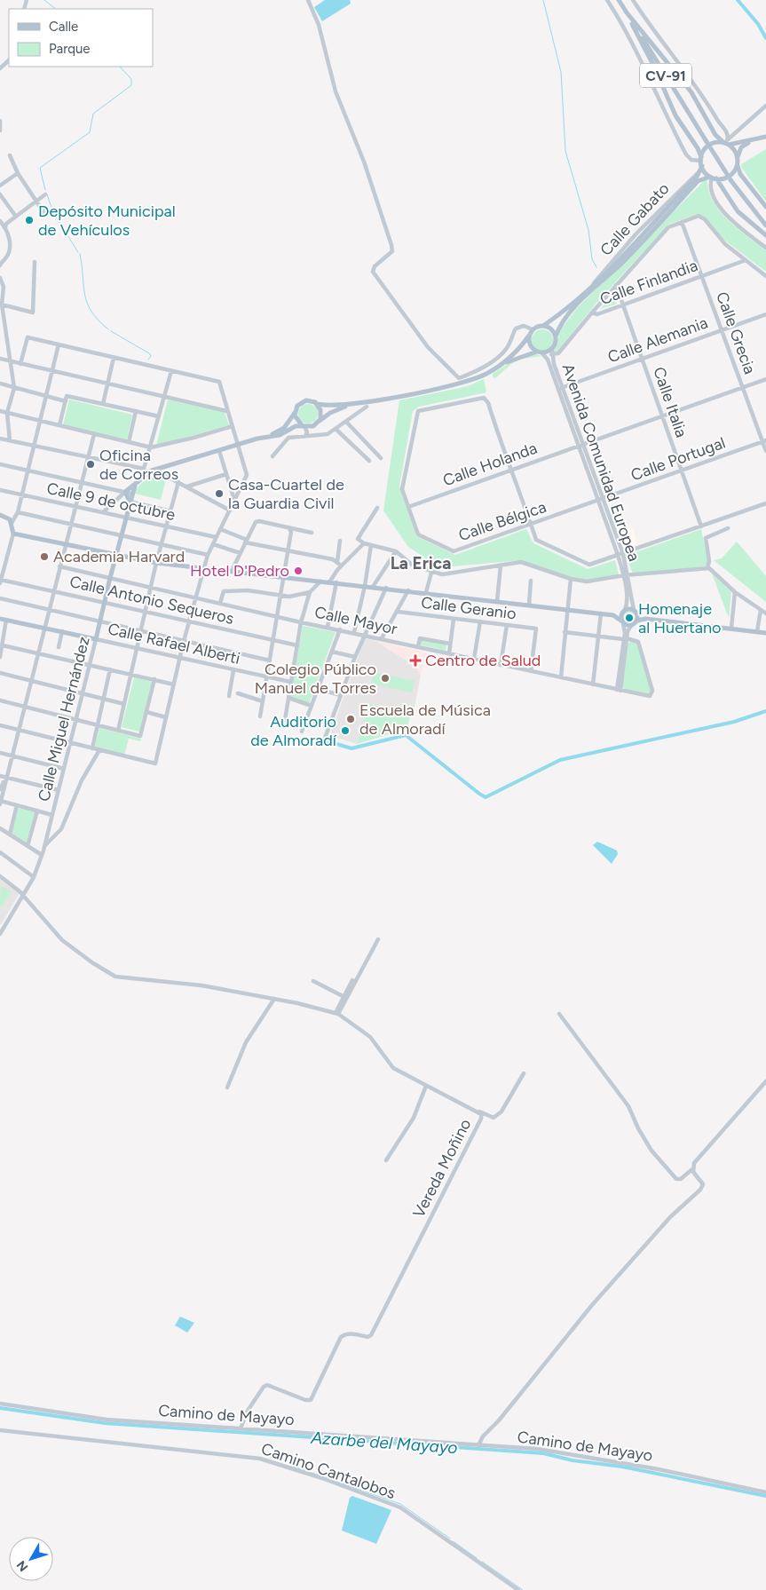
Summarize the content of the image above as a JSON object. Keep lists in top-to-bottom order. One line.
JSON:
{"streets":{"main road":["CV-91","Calle Rafael Alberti","Calle Miguel Hernández"],"street":["Calle Finlandia","Calle Grecia","Calle Alemania","Calle Italia","Calle Portugal","Avenida Comunidad Europea","Calle Holanda","Calle 9 de octubre","Calle Bélgica","Calle Antonio Sequeros","Calle Geranio","Calle Mayor","Vereda Moñino","Camino de Mayayo","Camino Cantalobos"]},"crossings":[["Calle Finlandia","Calle Grecia"],["Calle Finlandia","Calle Italia"],["Calle Finlandia","Avenida Comunidad Europea"],["Calle Grecia","Calle Alemania"],["Calle Grecia","Calle Portugal"],["Calle Grecia","Calle Holanda"],["Calle Alemania","Calle Italia"],["Calle Alemania","Avenida Comunidad Europea"],["Calle Italia","Calle Portugal"],["Calle Italia","Calle Holanda"],["Calle Portugal","Avenida Comunidad Europea"],["Calle Portugal","Calle Bélgica"],["Avenida Comunidad Europea","Calle Holanda"],["Avenida Comunidad Europea","Calle Bélgica"],["Calle Holanda","Calle Bélgica"],["Calle 9 de octubre","Calle Miguel Hernández"],["Calle Antonio Sequeros","Calle Miguel Hernández"],["Calle Geranio","Calle Mayor"],["Calle Mayor","Calle Miguel Hernández"],["Calle Rafael Alberti","Calle Miguel Hernández"],["Calle Miguel Hernández","Vereda Moñino"],["Vereda Moñino","Camino de Mayayo"]],"districts":["La Erica"],"water":["Azarbe del Mayayo"],"places":{"other":["Depósito Municipal de Vehículos","Oficina de Correos","Casa-Cuartel de la Guardia Civil","Academia Harvard","Hotel D'Pedro","Homenaje al Huertano","Colegio Público Manuel de Torres","Escuela de Música de Almoradí","Auditorio de Almoradí"],"health":["Centro de Salud"]},"legend":["Calle","Parque"],"north":"bottom left"}
